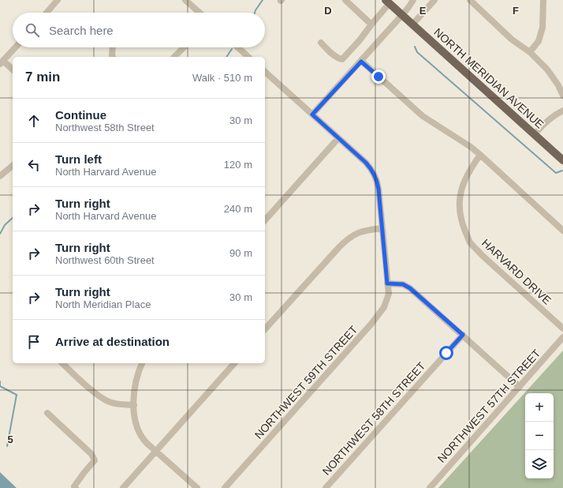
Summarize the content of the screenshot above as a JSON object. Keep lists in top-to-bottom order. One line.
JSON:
{"streets":{"main road":["NORTH MERIDIAN AVENUE"],"street":["HARVARD DRIVE","NORTHWEST 59TH STREET","NORTHWEST 57TH STREET","NORTHWEST 58TH STREET"]},"page":{"search":"Search here","heading":["7 min","Walk · 510 m"],"list":[["Continue","Northwest 58th Street","30 m"],["Turn left","North Harvard Avenue","120 m"],["Turn right","North Harvard Avenue","240 m"],["Turn right","Northwest 60th Street","90 m"],["Turn right","North Meridian Place","30 m"],"Arrive at destination"],"map_buttons":["+","−"]},"grid":{"columns":["D","E","F"],"rows":["5"]}}
